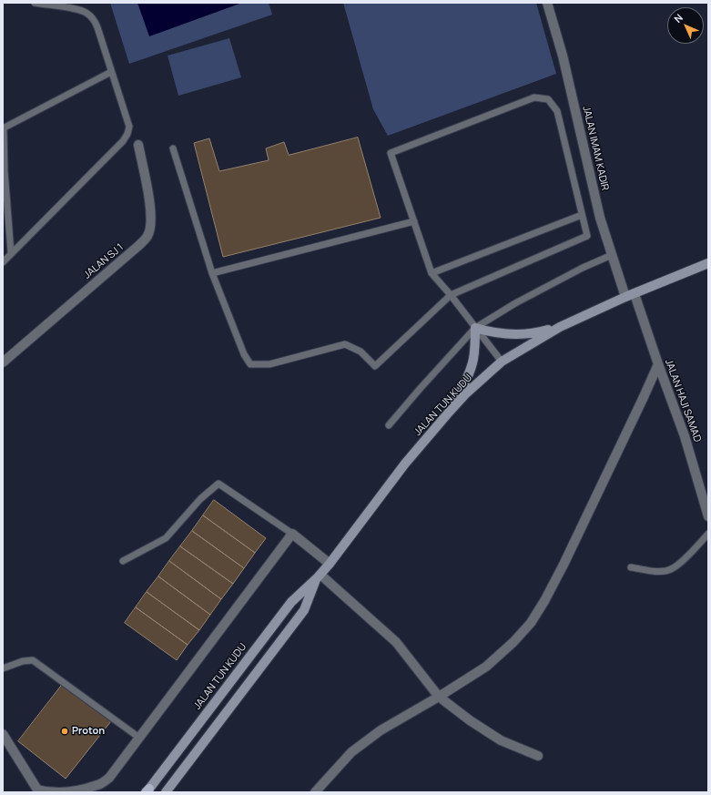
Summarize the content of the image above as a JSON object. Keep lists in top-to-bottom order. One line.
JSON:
{"streets":{"main road":["JALAN TUN KUDU"],"street":["JALAN IMAM KADIR","JALAN SJ 1","JALAN HAJI SAMAD"]},"crossings":[["JALAN IMAM KADIR","JALAN TUN KUDU"],["JALAN HAJI SAMAD","JALAN TUN KUDU"]],"places":["Proton"],"north":"top left"}
